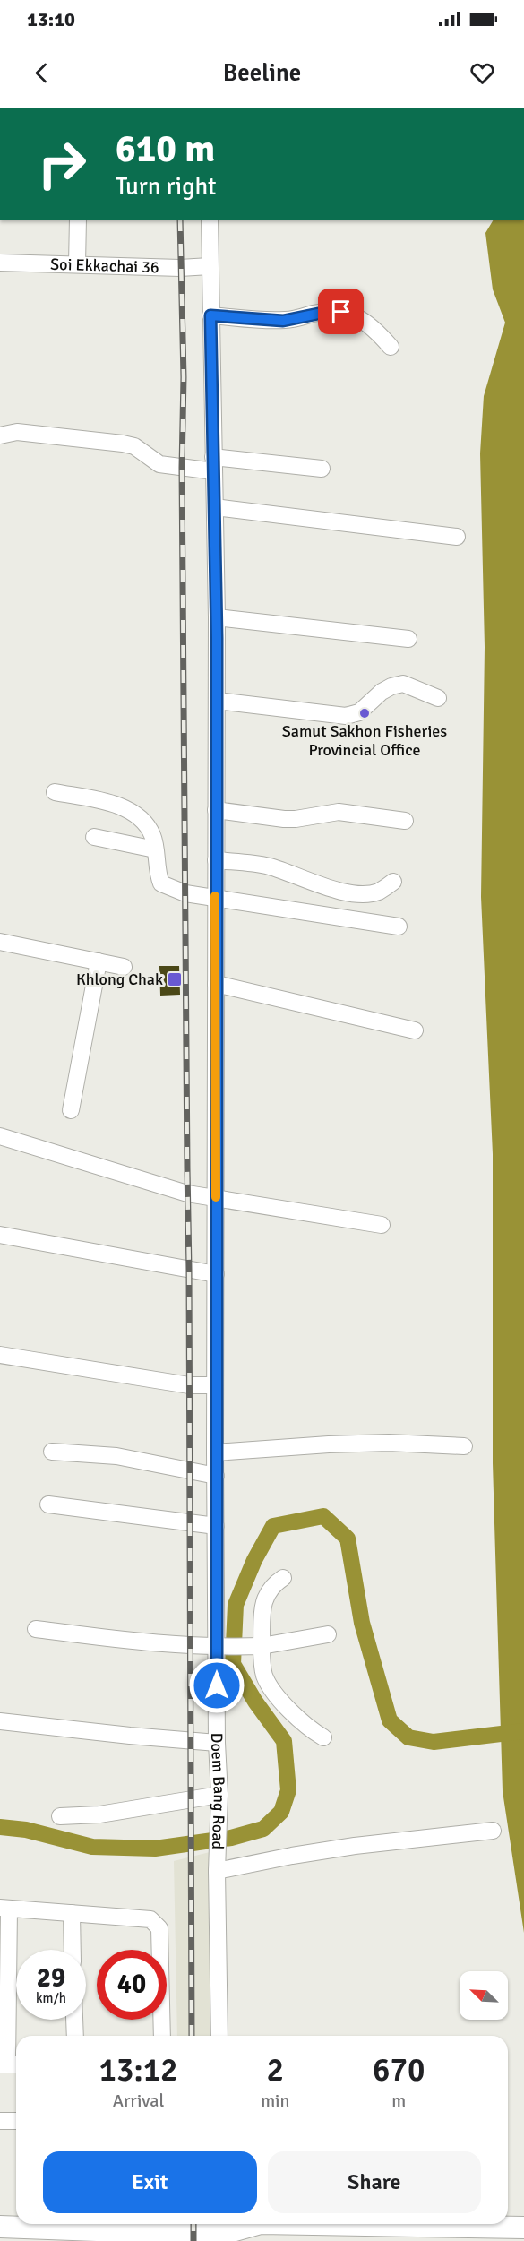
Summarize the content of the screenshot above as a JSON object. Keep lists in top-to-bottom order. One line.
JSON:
{"streets":{"street":["Soi Ekkachai 36","Doem Bang Road"]},"crossings":[["Soi Ekkachai 36","Doem Bang Road"]],"places":{"other":["Samut Sakhon Fisheries Provincial Office"],"transit":["Khlong Chak"]},"north":"top left","page":{"status":"13:10","header":"Beeline","turn":["610 m","Turn right"],"speed":"29 km/h","limit":"40","eta":["13:12","Arrival","2","min","670","m"],"buttons":["Exit","Share"]}}
